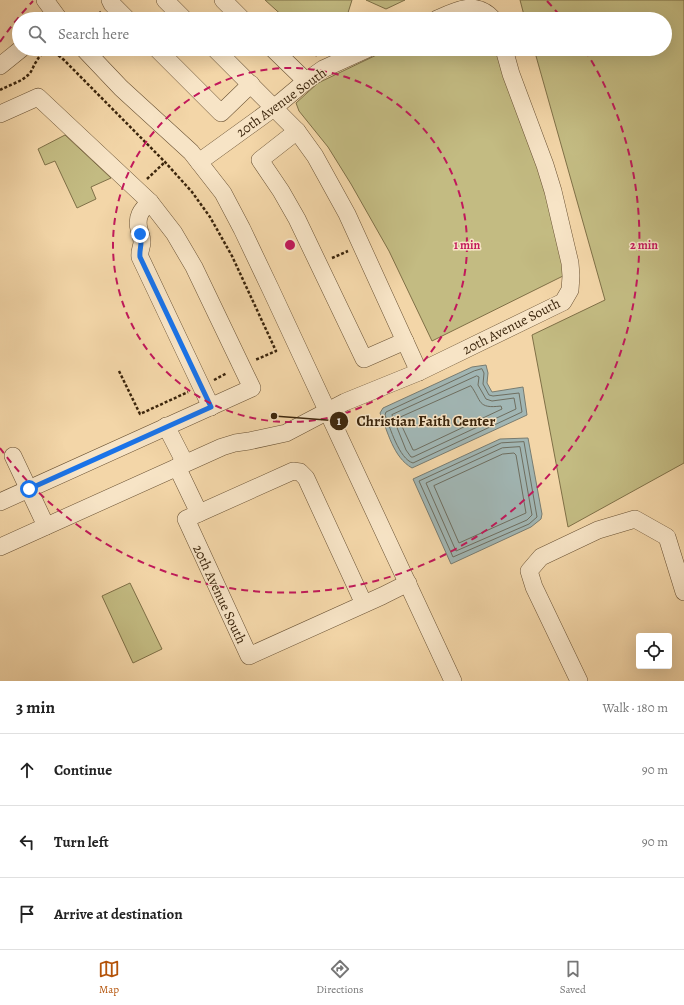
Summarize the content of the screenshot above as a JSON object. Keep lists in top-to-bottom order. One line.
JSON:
{"streets":{"street":["20th Avenue South"]},"places":["Christian Faith Center"],"page":{"search":"Search here","heading":["3 min","Walk · 180 m"],"list":[["Continue","90 m"],["Turn left","90 m"],"Arrive at destination"],"nav":["Map","Directions","Saved"]},"rings":["1 min","2 min"]}
